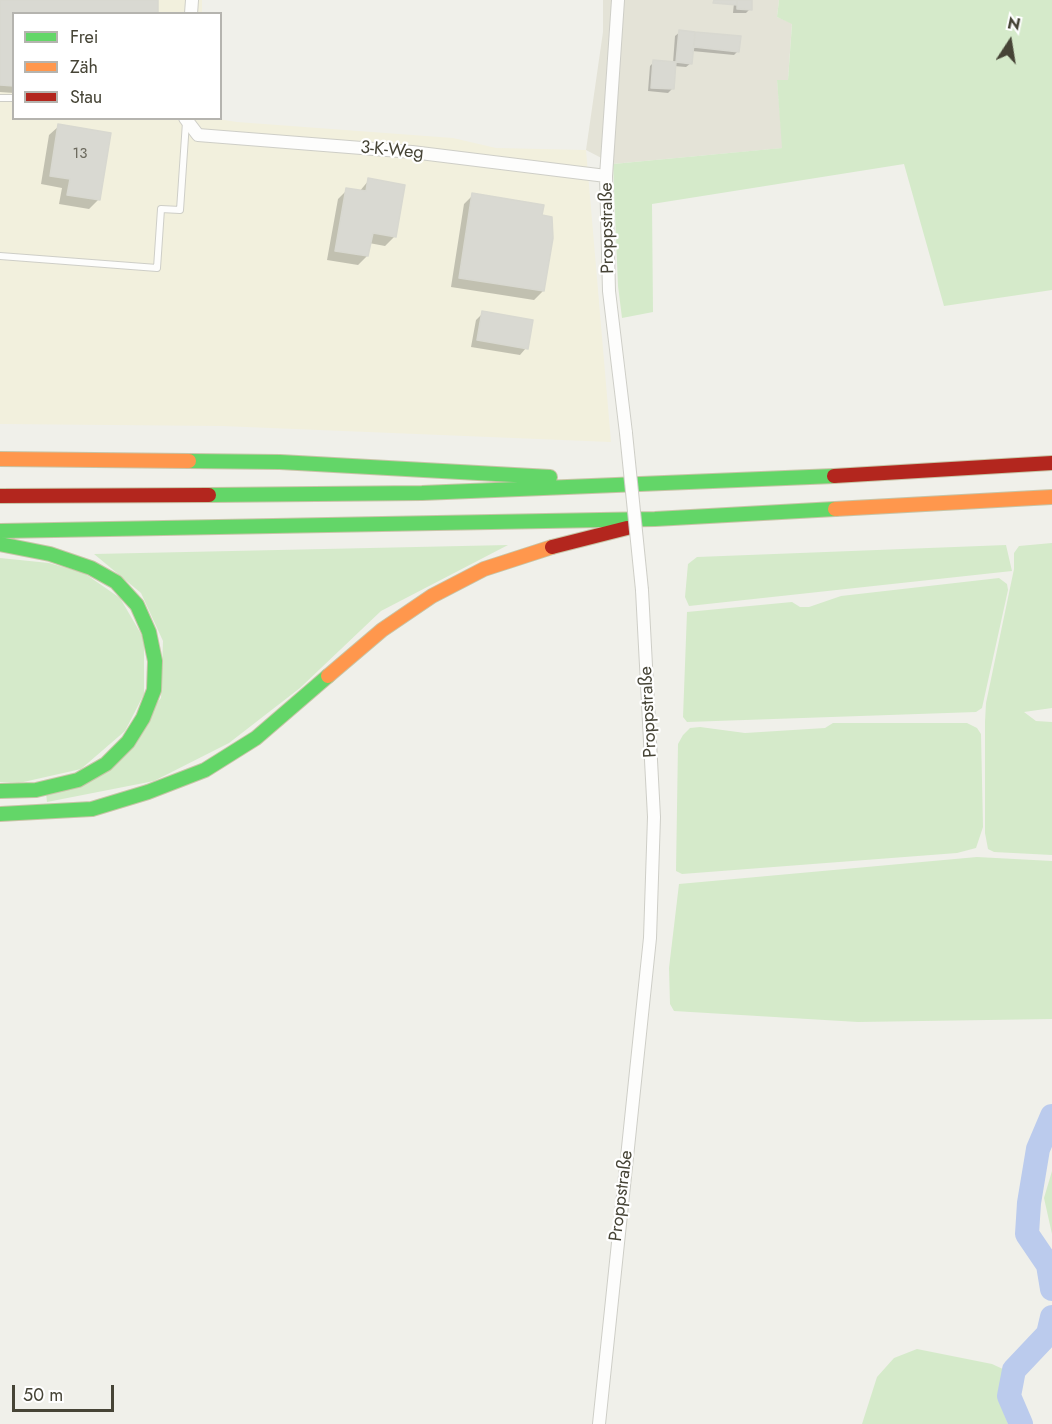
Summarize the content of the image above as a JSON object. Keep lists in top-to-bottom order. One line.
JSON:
{"streets":{"street":["3-K-Weg","Proppstraße"]},"crossings":[["3-K-Weg","Proppstraße"]],"house_numbers":["13"],"legend":["Frei","Zäh","Stau"],"scale_bar":"50 m","north":"top"}
